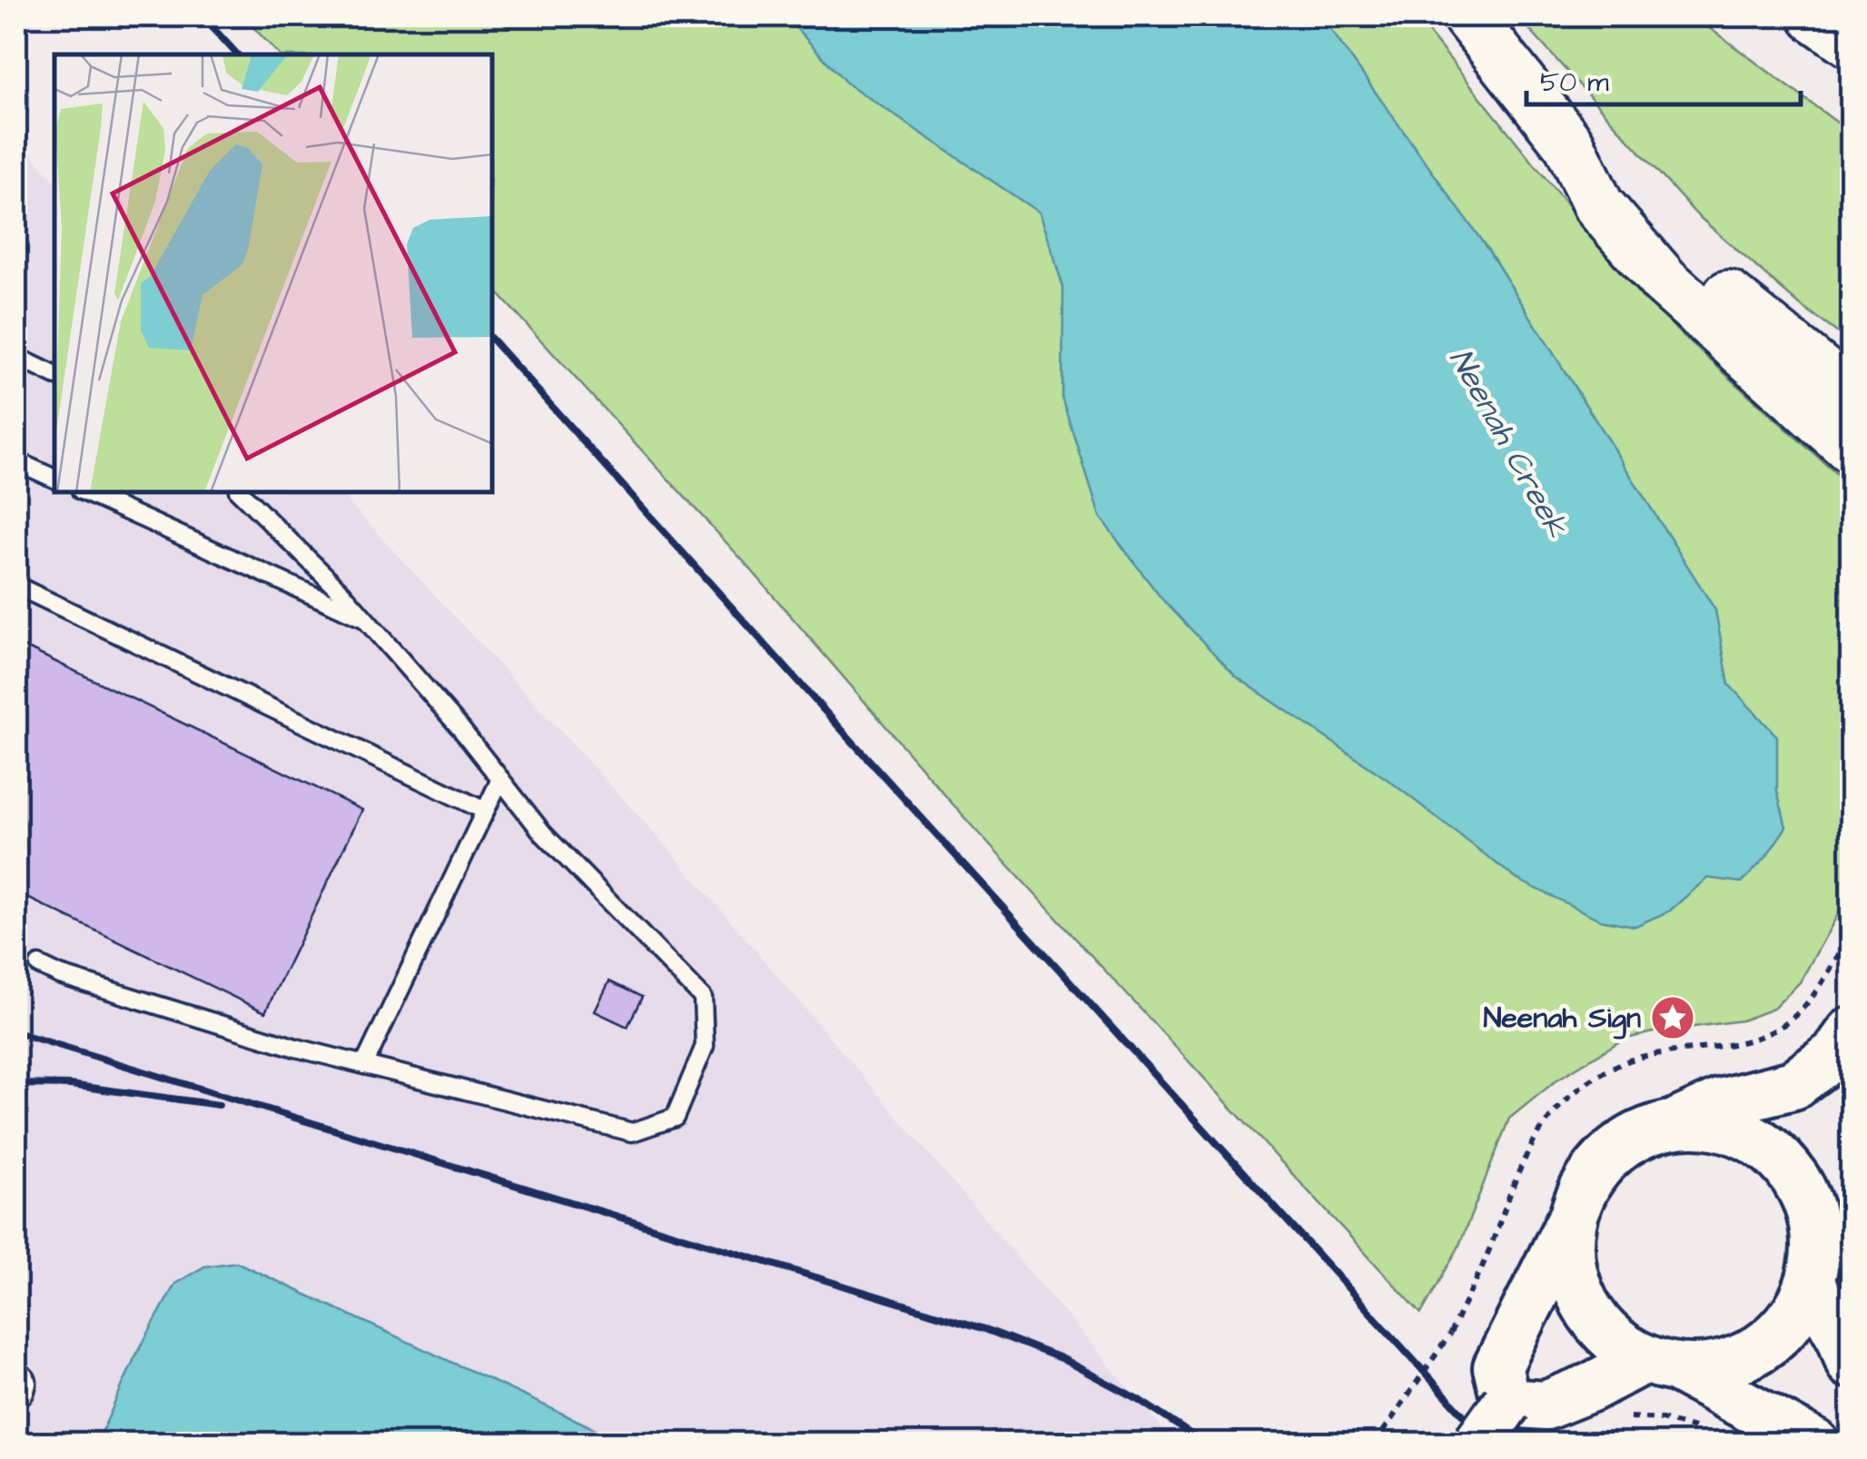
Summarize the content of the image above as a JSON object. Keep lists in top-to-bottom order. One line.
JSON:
{"water":["Neenah Creek"],"places":{"place":["Neenah Sign"]},"scale_bar":"50 m"}
